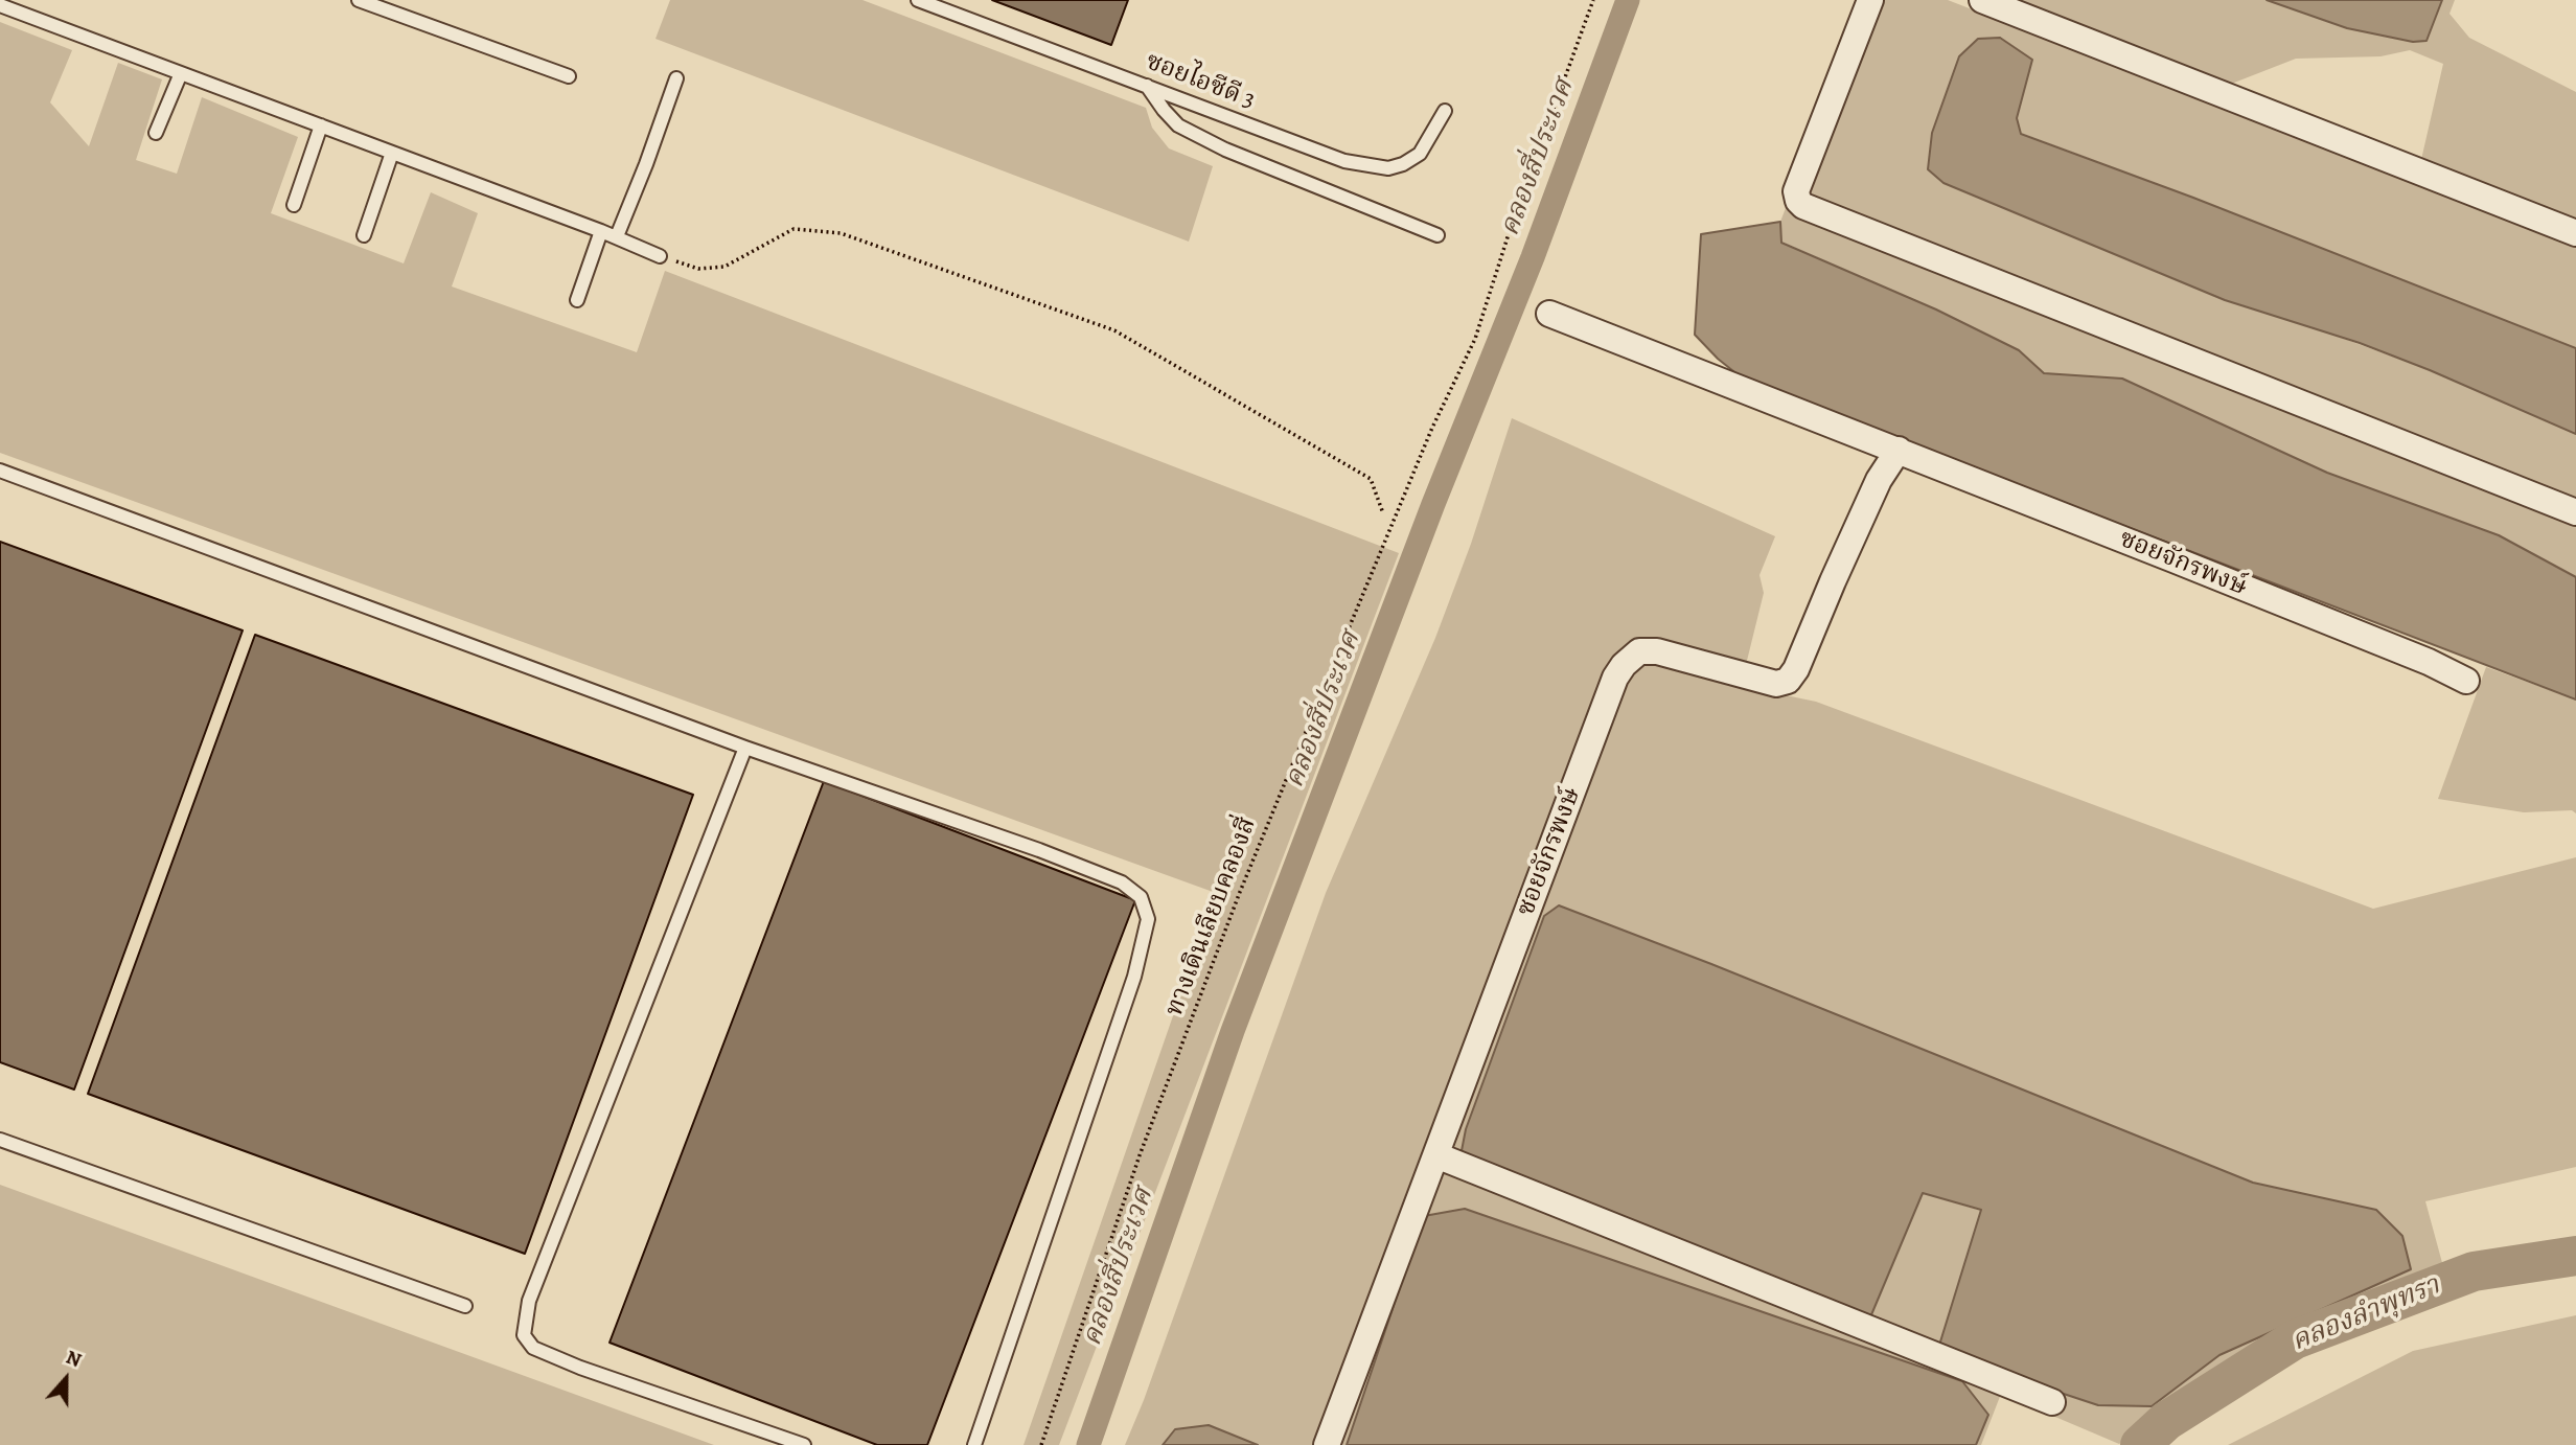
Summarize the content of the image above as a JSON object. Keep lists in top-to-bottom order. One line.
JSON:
{"streets":{"street":["ซอยจักรพงษ์"],"lane":["ซอยไอซีดี 3"],"path":["ทางเดินเลียบคลองสี่"]},"water":["คลองสี่ประเวศ","คลองลำพุทรา"],"north":"top"}
